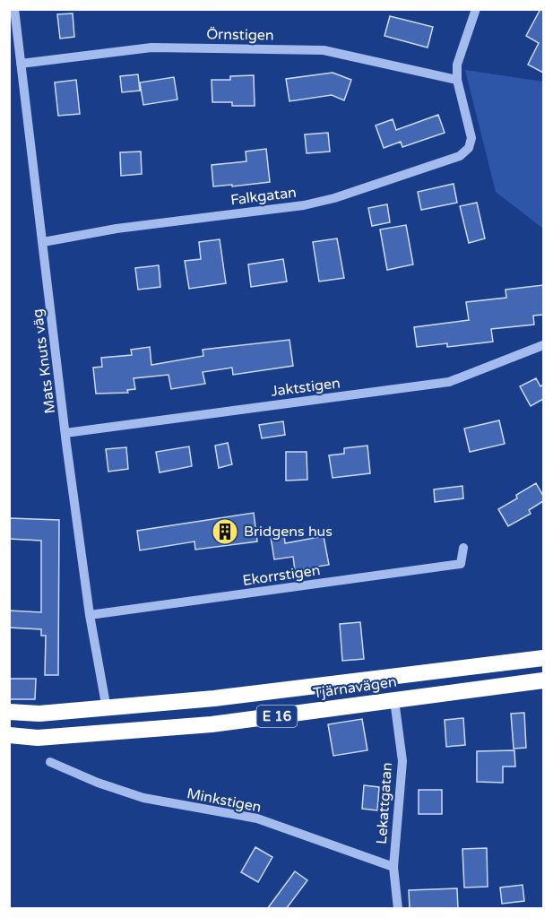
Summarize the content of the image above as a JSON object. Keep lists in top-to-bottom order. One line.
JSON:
{"streets":{"highway":["Tjärnavägen","E 16"],"street":["Örnstigen","Falkgatan","Mats Knuts väg","Jaktstigen","Ekorrstigen","Minkstigen","Lekattgatan"]},"crossings":[["Örnstigen","Falkgatan"],["Örnstigen","Mats Knuts väg"],["Falkgatan","Mats Knuts väg"],["Mats Knuts väg","Jaktstigen"],["Mats Knuts väg","Ekorrstigen"],["Mats Knuts väg","Tjärnavägen"],["Tjärnavägen","Lekattgatan"],["Minkstigen","Lekattgatan"]],"places":{"building":["Bridgens hus"]}}
